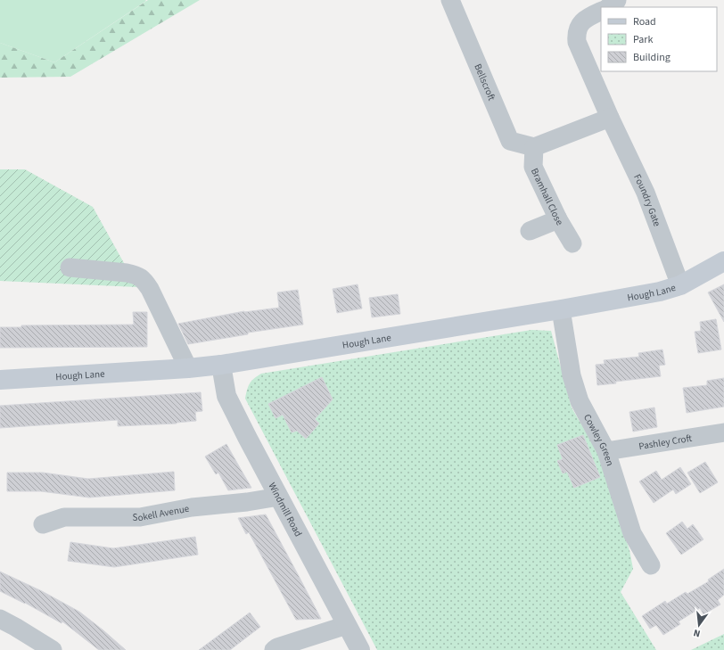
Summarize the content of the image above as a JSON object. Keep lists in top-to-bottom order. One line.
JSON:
{"streets":{"main road":["Hough Lane"],"street":["Bellscroft","Bramhall Close","Foundry Gate","Cowley Green","Pashley Croft","Windmill Road","Sokell Avenue"]},"crossings":[["Bellscroft","Bramhall Close"],["Foundry Gate","Hough Lane"],["Hough Lane","Cowley Green"],["Hough Lane","Windmill Road"],["Cowley Green","Pashley Croft"],["Windmill Road","Sokell Avenue"]],"legend":["Road","Park","Building"],"north":"bottom"}
